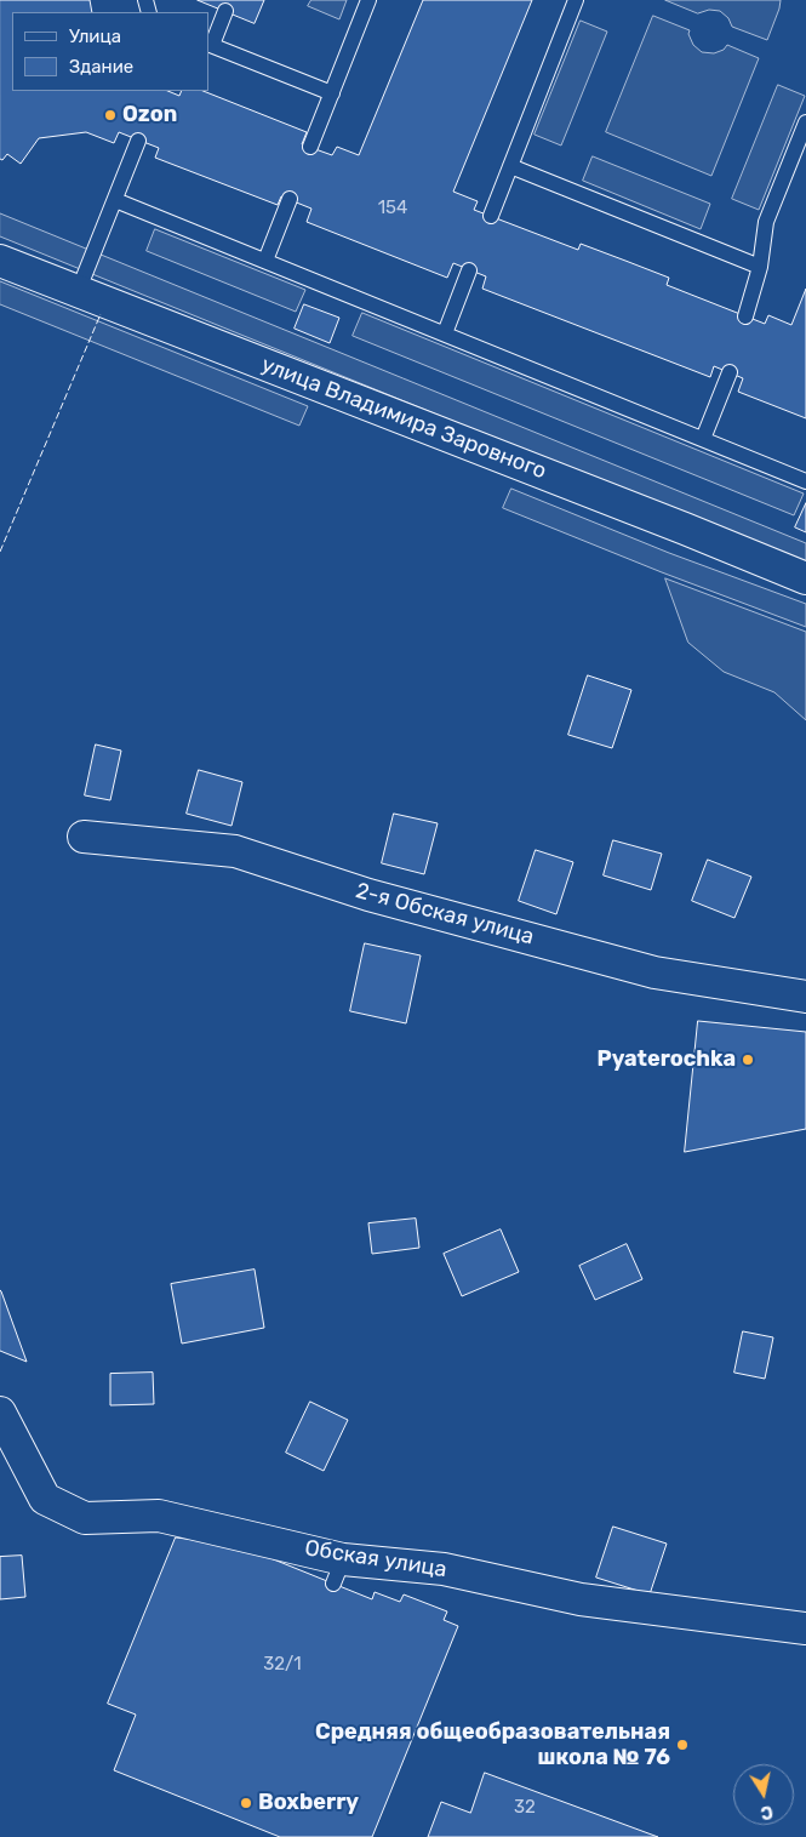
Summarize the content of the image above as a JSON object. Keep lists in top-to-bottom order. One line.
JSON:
{"streets":{"street":["улица Владимира Заровного","2-я Обская улица","Обская улица"]},"places":["Ozon","Pyaterochka","Средняя общеобразовательная школа № 76","Boxberry"],"house_numbers":["154","32/1","32"],"legend":["Улица","Здание"],"north":"bottom"}
